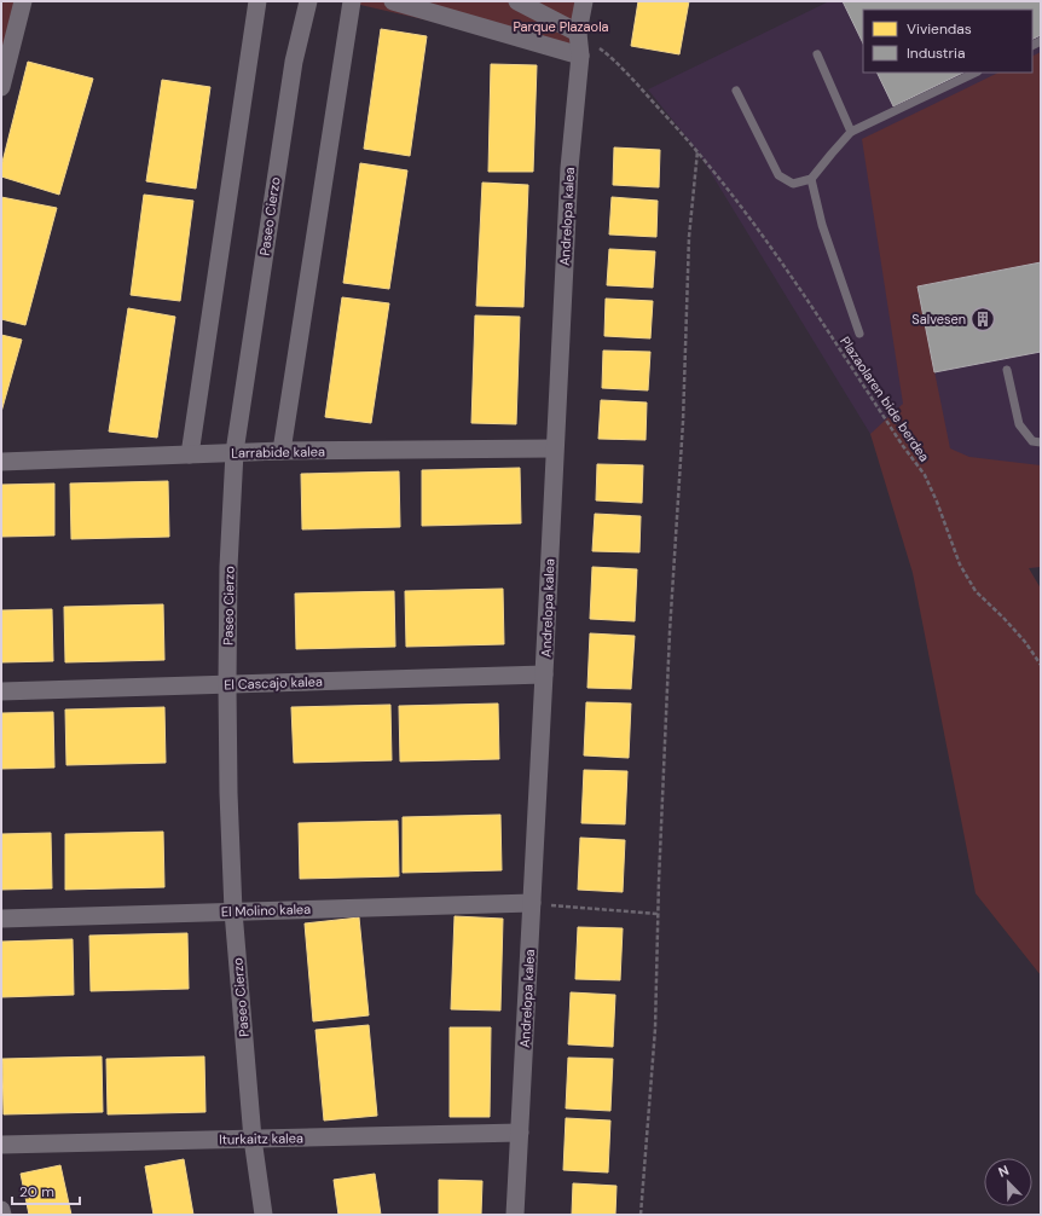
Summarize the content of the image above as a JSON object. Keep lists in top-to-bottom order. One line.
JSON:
{"streets":{"street":["Paseo Cierzo","Andrelopa kalea","Larrabide kalea","El Cascajo kalea","El Molino kalea","Iturkaitz kalea"],"path":["Plazaolaren bide berdea"]},"crossings":[["Paseo Cierzo","Larrabide kalea"],["Paseo Cierzo","El Cascajo kalea"],["Paseo Cierzo","El Molino kalea"],["Paseo Cierzo","Iturkaitz kalea"],["Andrelopa kalea","Plazaolaren bide berdea"],["Andrelopa kalea","Larrabide kalea"],["Andrelopa kalea","El Cascajo kalea"],["Andrelopa kalea","El Molino kalea"],["Andrelopa kalea","Iturkaitz kalea"]],"parks":["Parque Plazaola"],"places":{"building":["Salvesen"]},"legend":["Viviendas","Industria"],"scale_bar":"20 m","north":"top left"}
